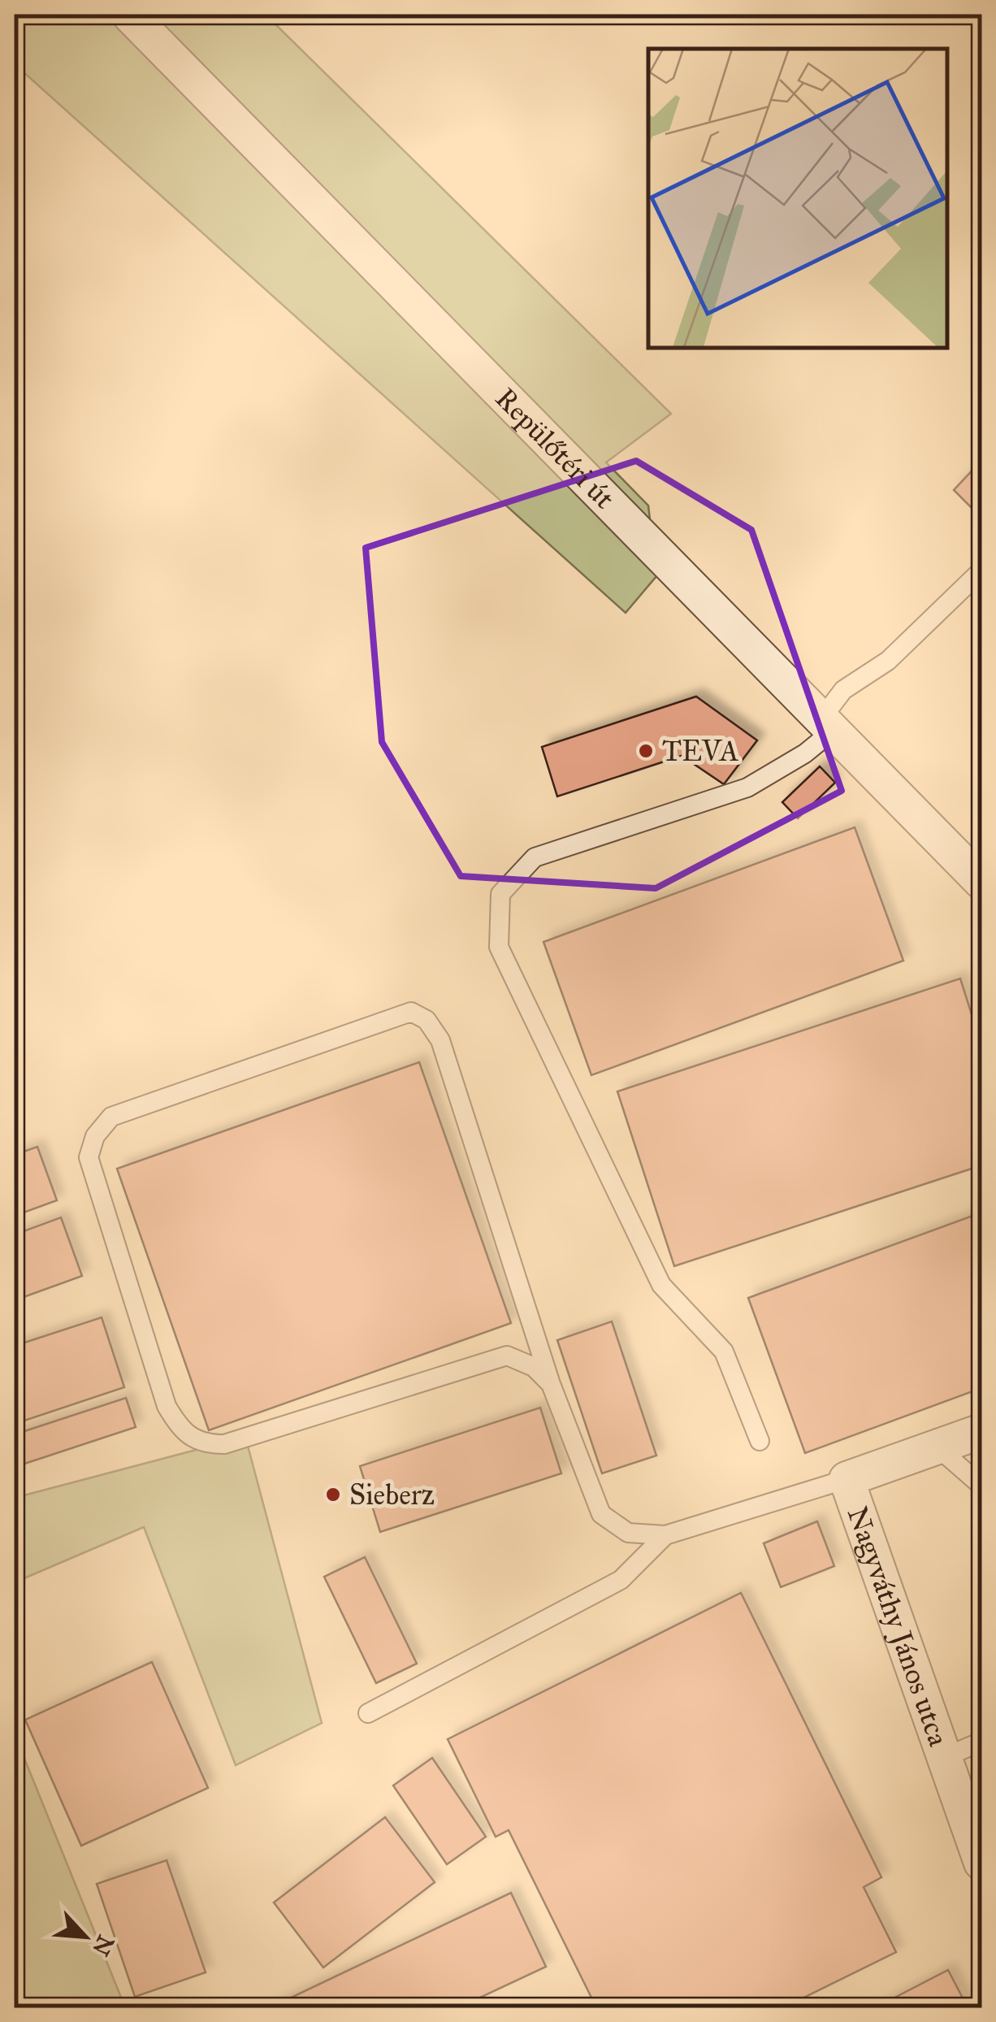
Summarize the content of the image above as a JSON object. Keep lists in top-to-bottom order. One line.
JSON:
{"streets":{"street":["Repülőtéri út","Nagyváthy János utca"]},"places":["TEVA","Sieberz"],"north":"bottom right"}
